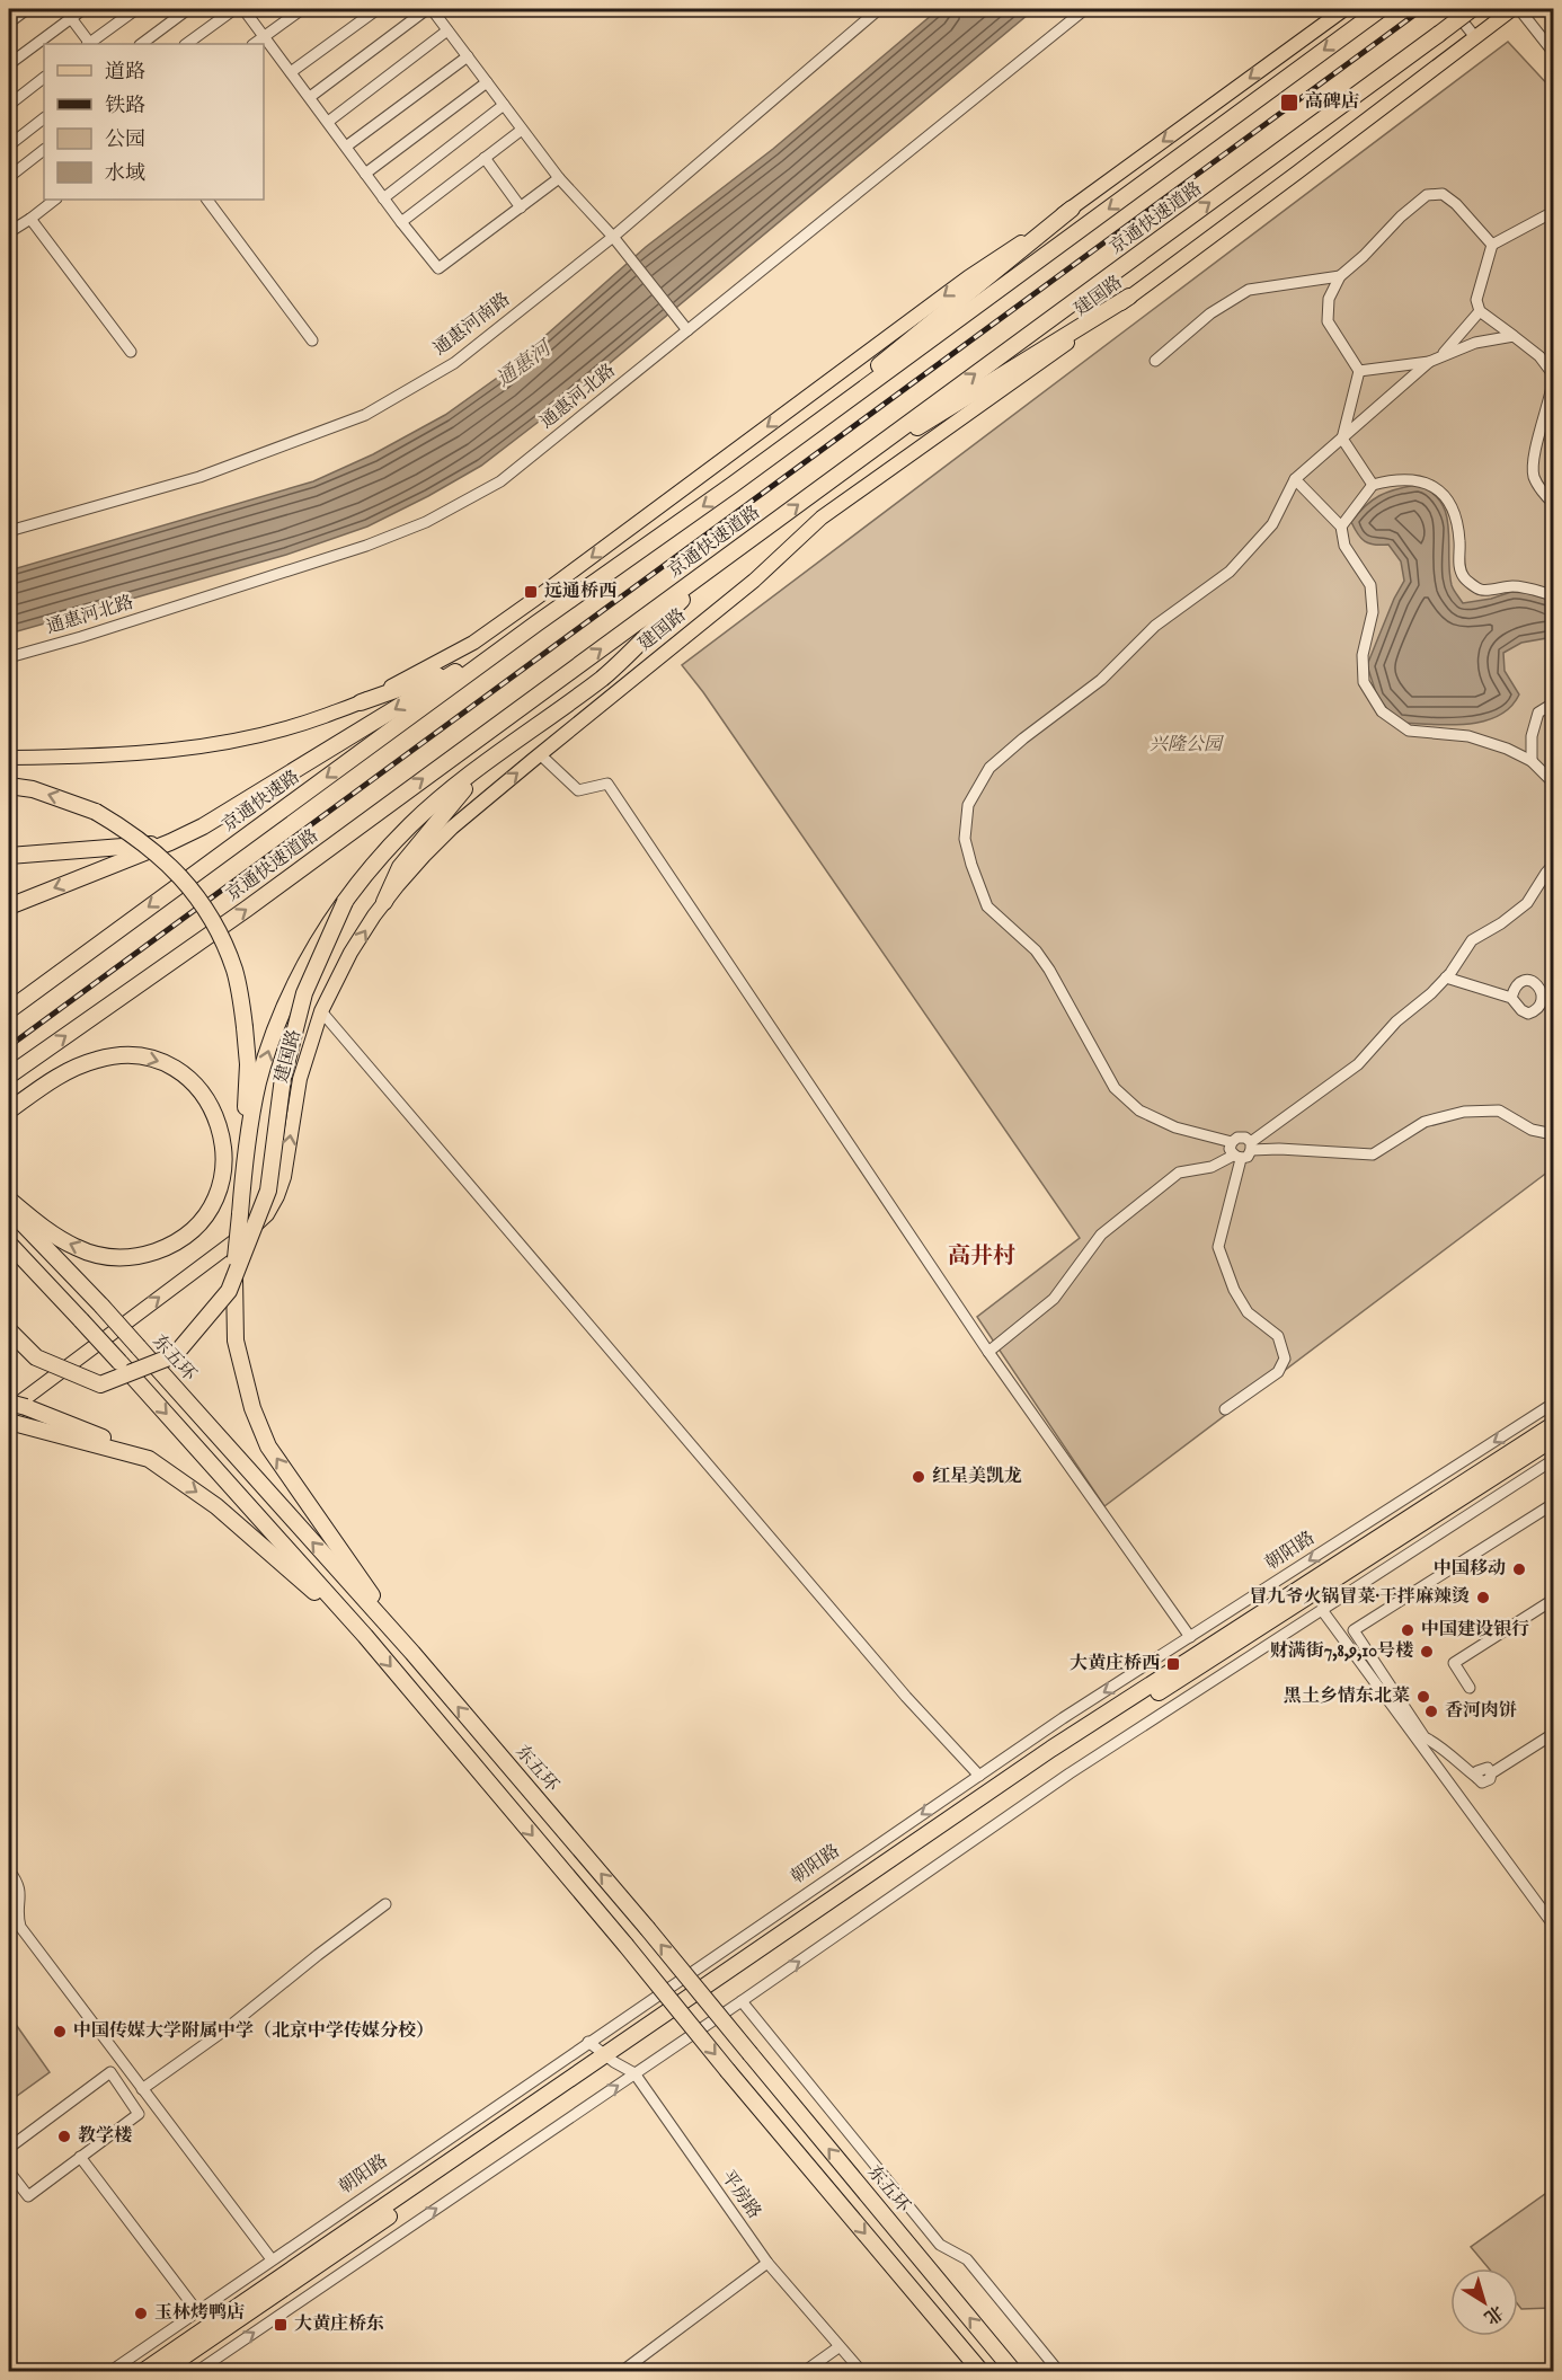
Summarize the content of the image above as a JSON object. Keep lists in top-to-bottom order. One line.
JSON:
{"streets":{"highway":["京通快速道路","京通快速路","东五环","朝阳路"],"main road":["建国路"],"street":["通惠河南路","通惠河北路","平房路"]},"crossings":[["京通快速道路","京通快速路"],["朝阳路","平房路"]],"one_way":["建国路"],"districts":["高井村"],"water":["通惠河"],"parks":["兴隆公园"],"places":{"transit":["高碑店","远通桥西","大黄庄桥西","大黄庄桥东"],"other":["红星美凯龙","中国移动","冒九爷火锅冒菜·干拌麻辣烫","中国建设银行","财满街7,8,9,10号楼","黑土乡情东北菜","香河肉饼","中国传媒大学附属中学（北京中学传媒分校）","教学楼","玉林烤鸭店"]},"legend":["道路","铁路","公园","水域"],"north":"bottom right"}
